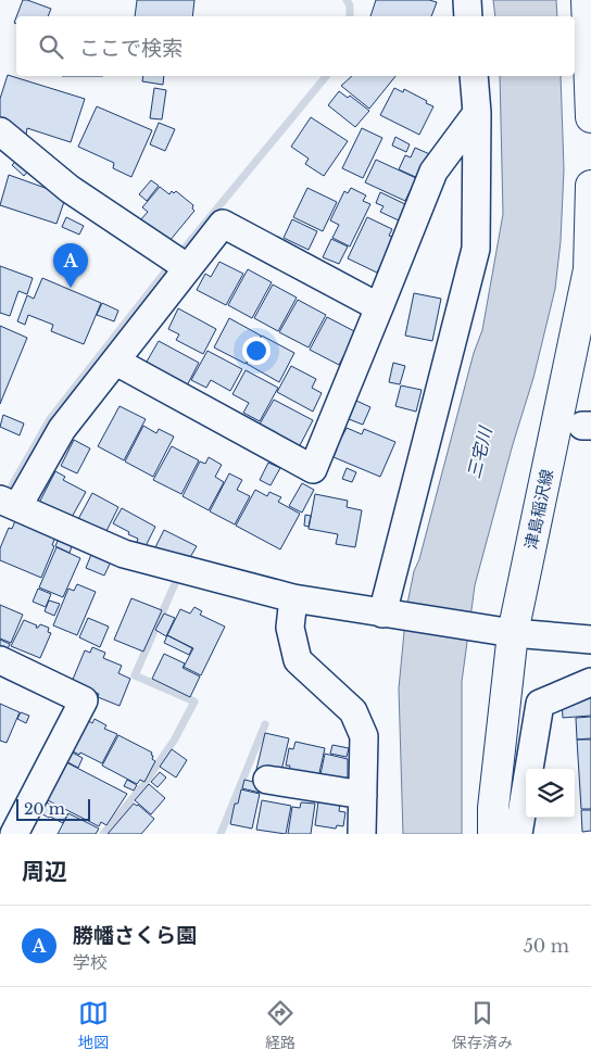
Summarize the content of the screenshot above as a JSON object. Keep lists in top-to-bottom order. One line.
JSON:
{"streets":{"main road":["津島稲沢線"]},"water":["三宅川"],"scale_bar":"20 m","page":{"search":"ここで検索","pins":"A","scale":"20 m","heading":"周辺","list":[{"mark":"A","name":"勝幡さくら園","note":"学校","value":"50 m"}],"nav":["地図","経路","保存済み"]}}
